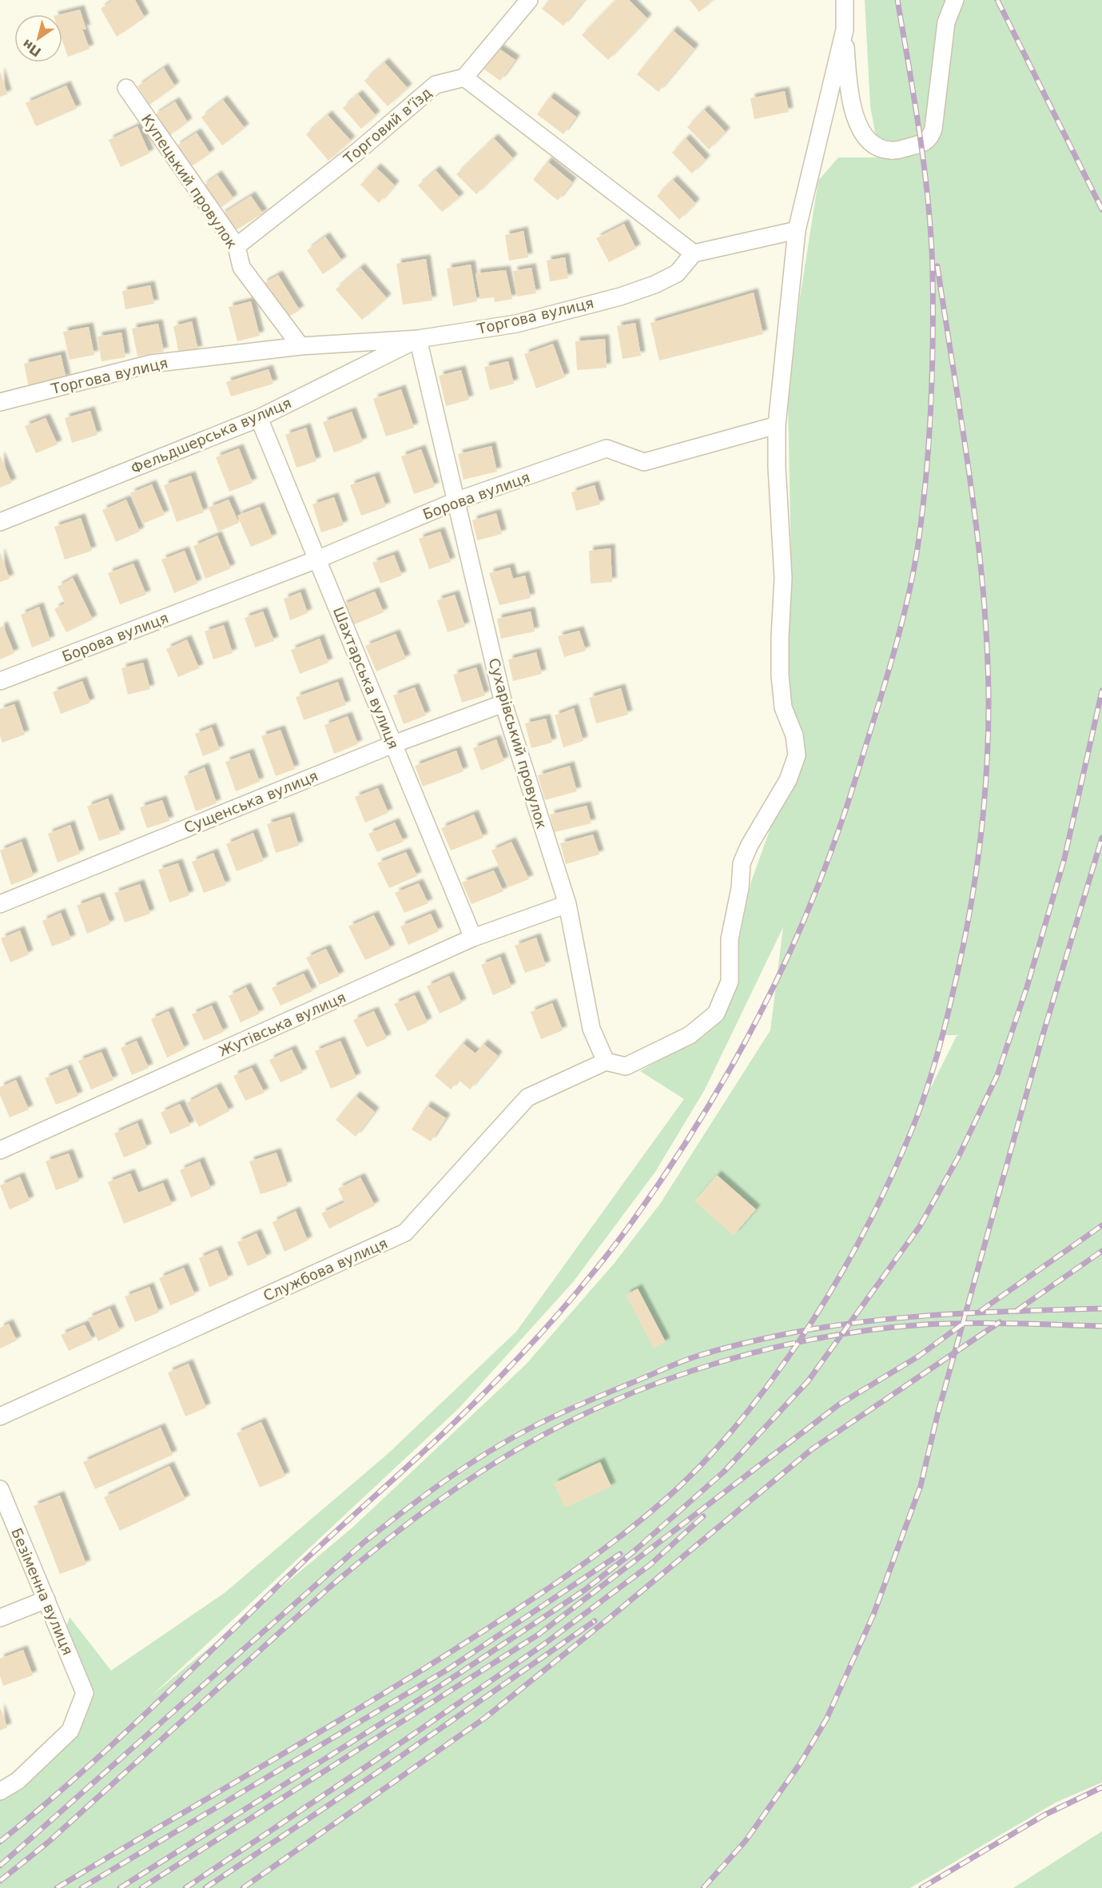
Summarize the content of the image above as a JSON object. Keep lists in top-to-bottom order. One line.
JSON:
{"streets":{"street":["Торговий в’їзд","Купецький провулок","Торгова вулиця","Фельдшерська вулиця","Борова вулиця","Шахтарська вулиця","Сухарівський провулок","Сущенська вулиця","Жутівська вулиця","Службова вулиця","Безіменна вулиця"]},"crossings":[["Торговий в’їзд","Купецький провулок"],["Купецький провулок","Торгова вулиця"],["Торгова вулиця","Фельдшерська вулиця"],["Торгова вулиця","Сухарівський провулок"],["Фельдшерська вулиця","Шахтарська вулиця"],["Фельдшерська вулиця","Сухарівський провулок"],["Борова вулиця","Шахтарська вулиця"],["Борова вулиця","Сухарівський провулок"],["Шахтарська вулиця","Сущенська вулиця"],["Шахтарська вулиця","Жутівська вулиця"],["Сухарівський провулок","Сущенська вулиця"],["Сухарівський провулок","Жутівська вулиця"],["Сухарівський провулок","Службова вулиця"]],"north":"bottom left"}
